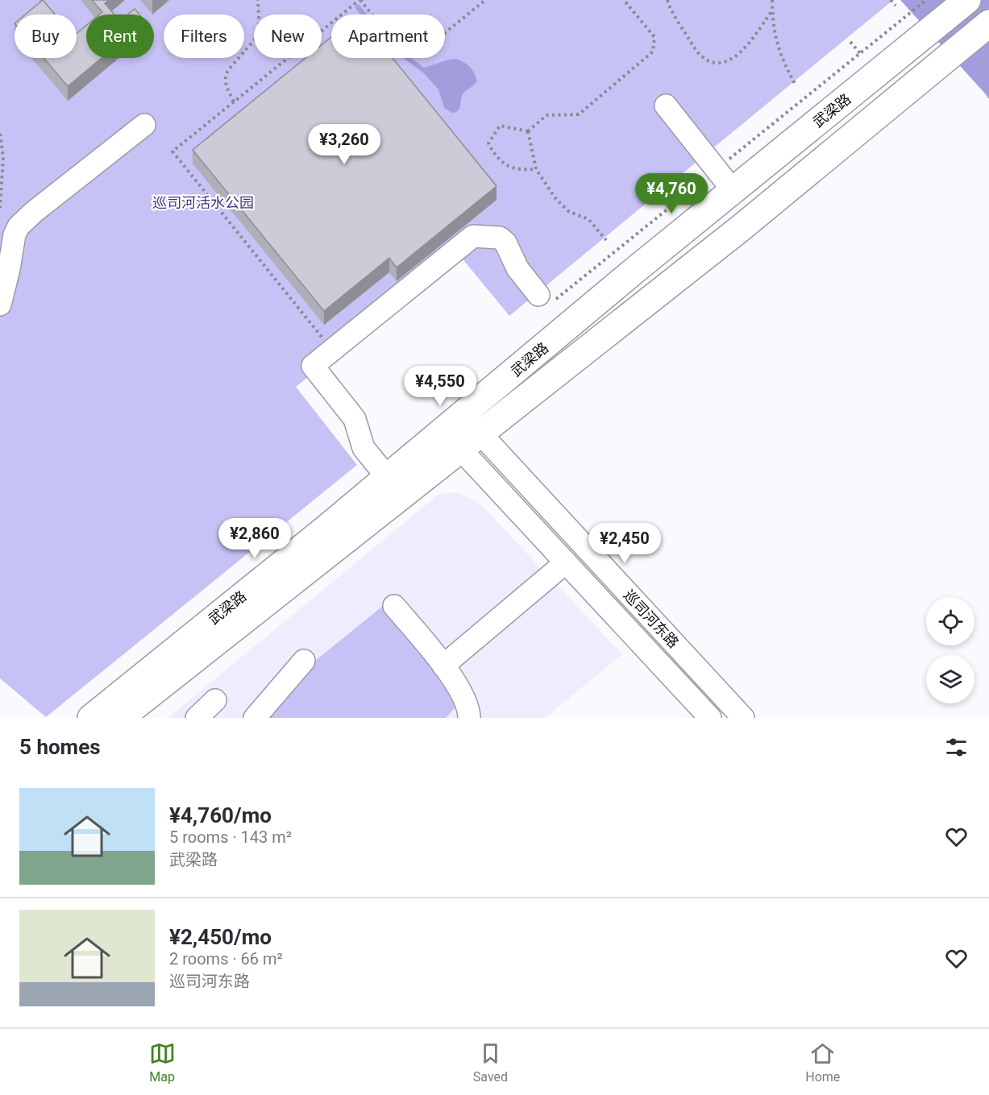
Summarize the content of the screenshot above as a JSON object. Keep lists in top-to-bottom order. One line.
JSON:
{"streets":{"main road":["武梁路"],"street":["巡司河东路"]},"crossings":[["武梁路","巡司河东路"]],"parks":["巡司河活水公园"],"page":{"chip":["Buy","Rent","Filters","New","Apartment"],"price":["¥3,260","¥4,760","¥4,550","¥2,860","¥2,450"],"heading":"5 homes","list":[{"name":"¥4,760/mo","note":"5 rooms · 143 m² · 武梁路"},{"name":"¥2,450/mo","note":"2 rooms · 66 m² · 巡司河东路"}],"tabs":["Map","Saved","Home"]}}
